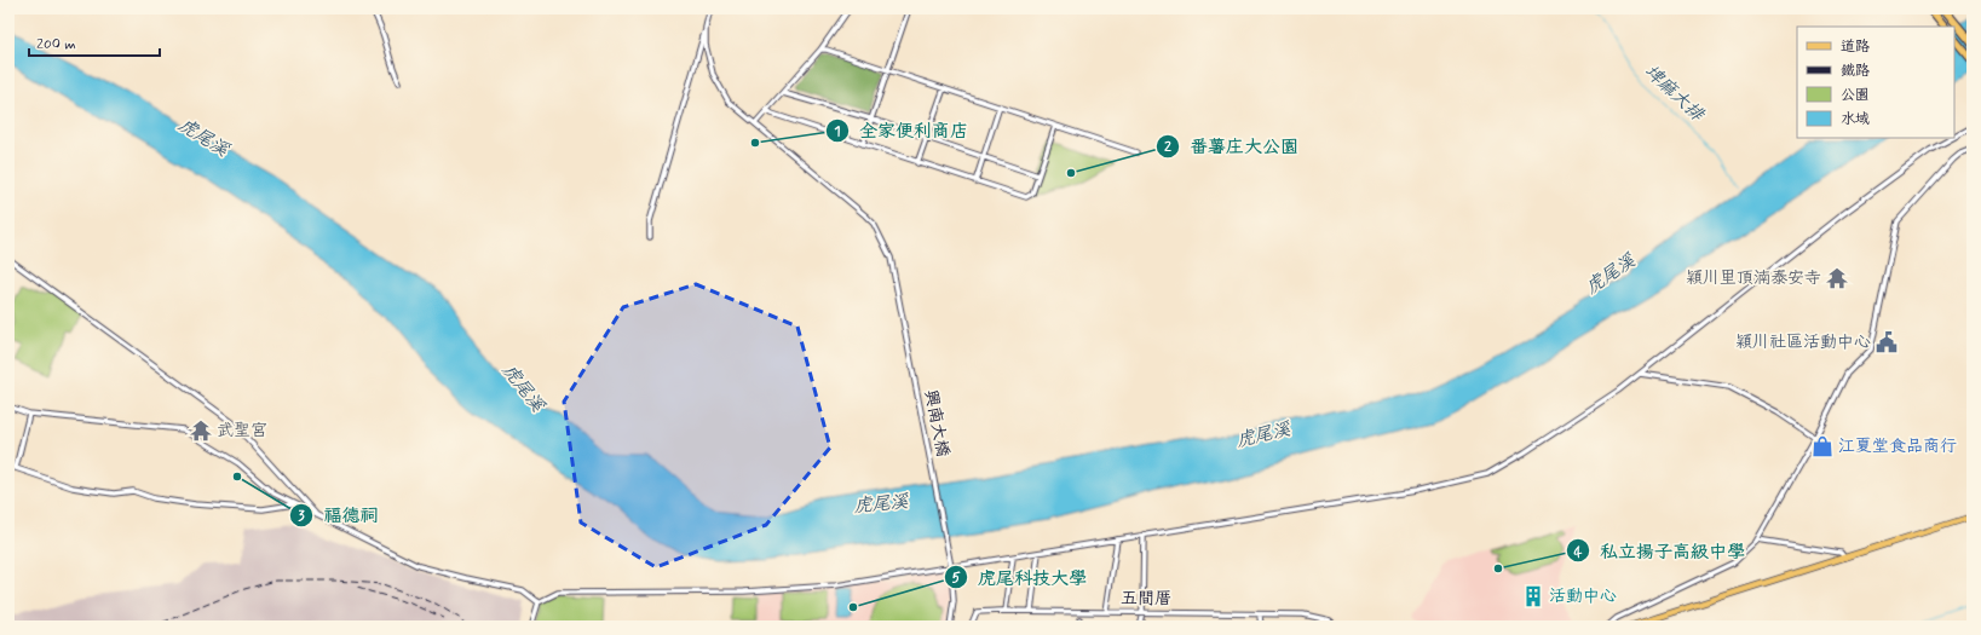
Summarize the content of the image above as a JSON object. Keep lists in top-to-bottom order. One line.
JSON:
{"streets":{"street":["興南大橋","五間厝"]},"water":["埤麻大排","虎尾溪"],"places":{"other":["全家便利商店","番薯庄大公園","福德祠","私立揚子高級中學","虎尾科技大學"],"temple":["穎川里頂湳泰安寺","武聖宮"],"public building":["穎川社區活動中心"],"shop":["江夏堂食品商行"],"building":["活動中心"]},"legend":["道路","鐵路","公園","水域"],"scale_bar":"200 m"}
